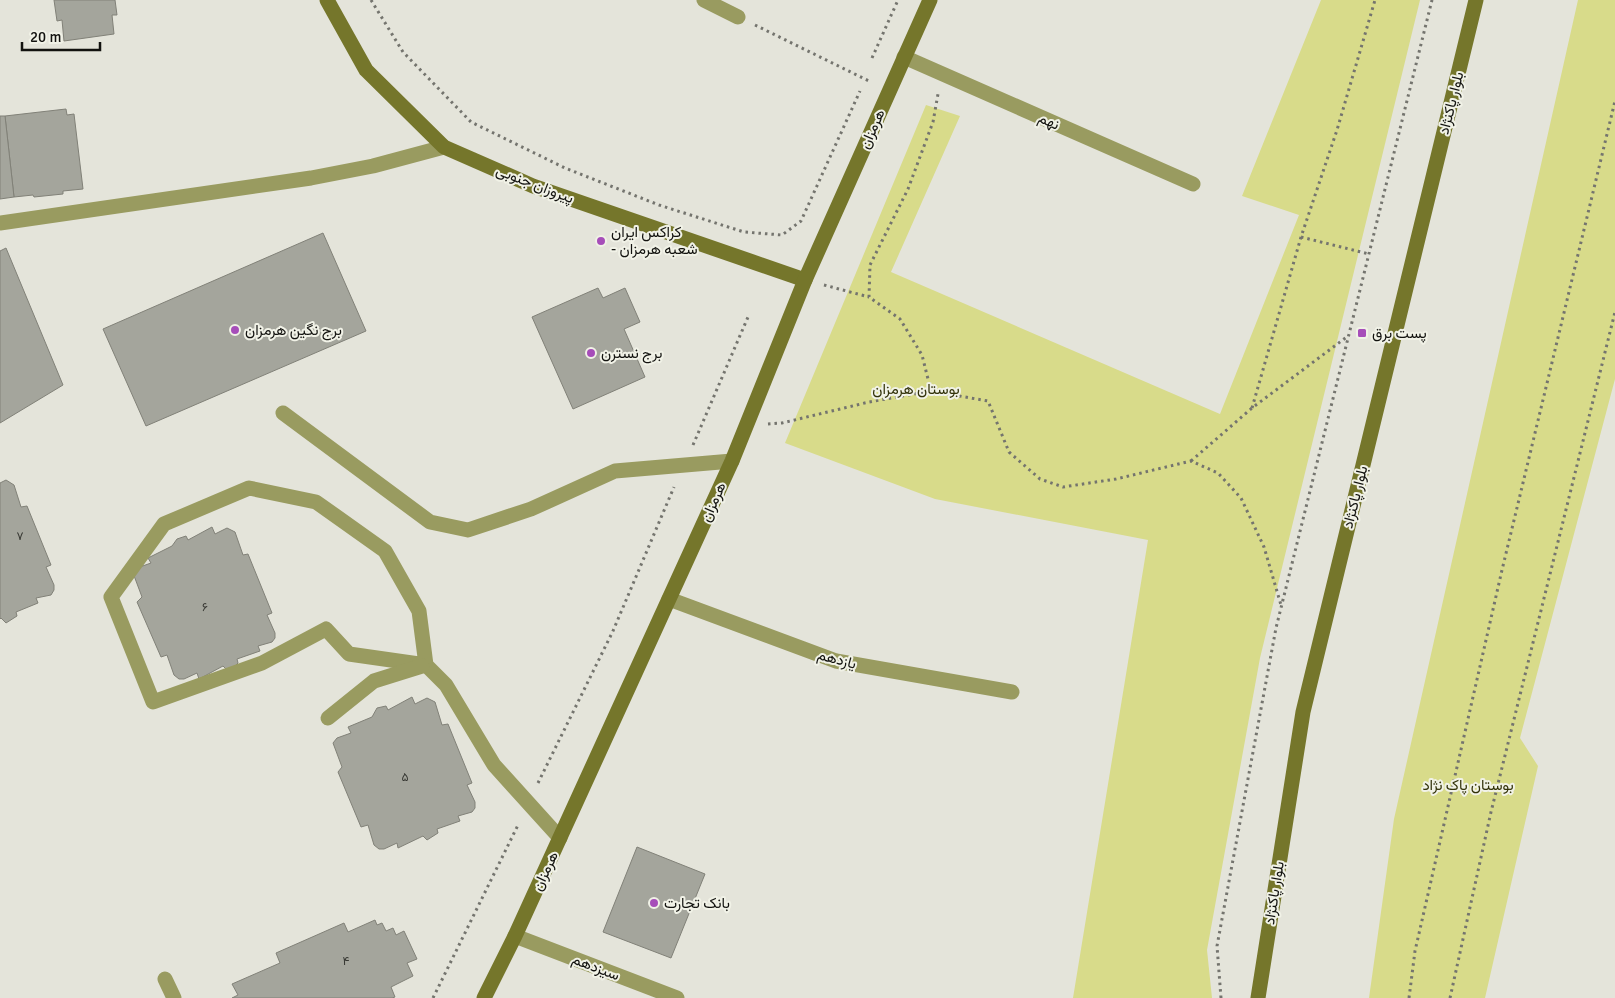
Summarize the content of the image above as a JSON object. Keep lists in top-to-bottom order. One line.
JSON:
{"streets":{"street":["بلوار پاکنژاد","نهم","هرمزان","پیروزان جنوبی","یازدهم","سیزدهم"]},"crossings":[["نهم","هرمزان"],["هرمزان","پیروزان جنوبی"],["هرمزان","یازدهم"],["هرمزان","سیزدهم"]],"parks":["بوستان هرمزان","بوستان پاک نژاد"],"places":{"other":["کراکس ایران - شعبه هرمزان","برج نگین هرمزان","برج نسترن","بانک تجارت"],"transit":["پست برق"]},"house_numbers":["۷","۶","۵","۴"],"scale_bar":"20 m"}
